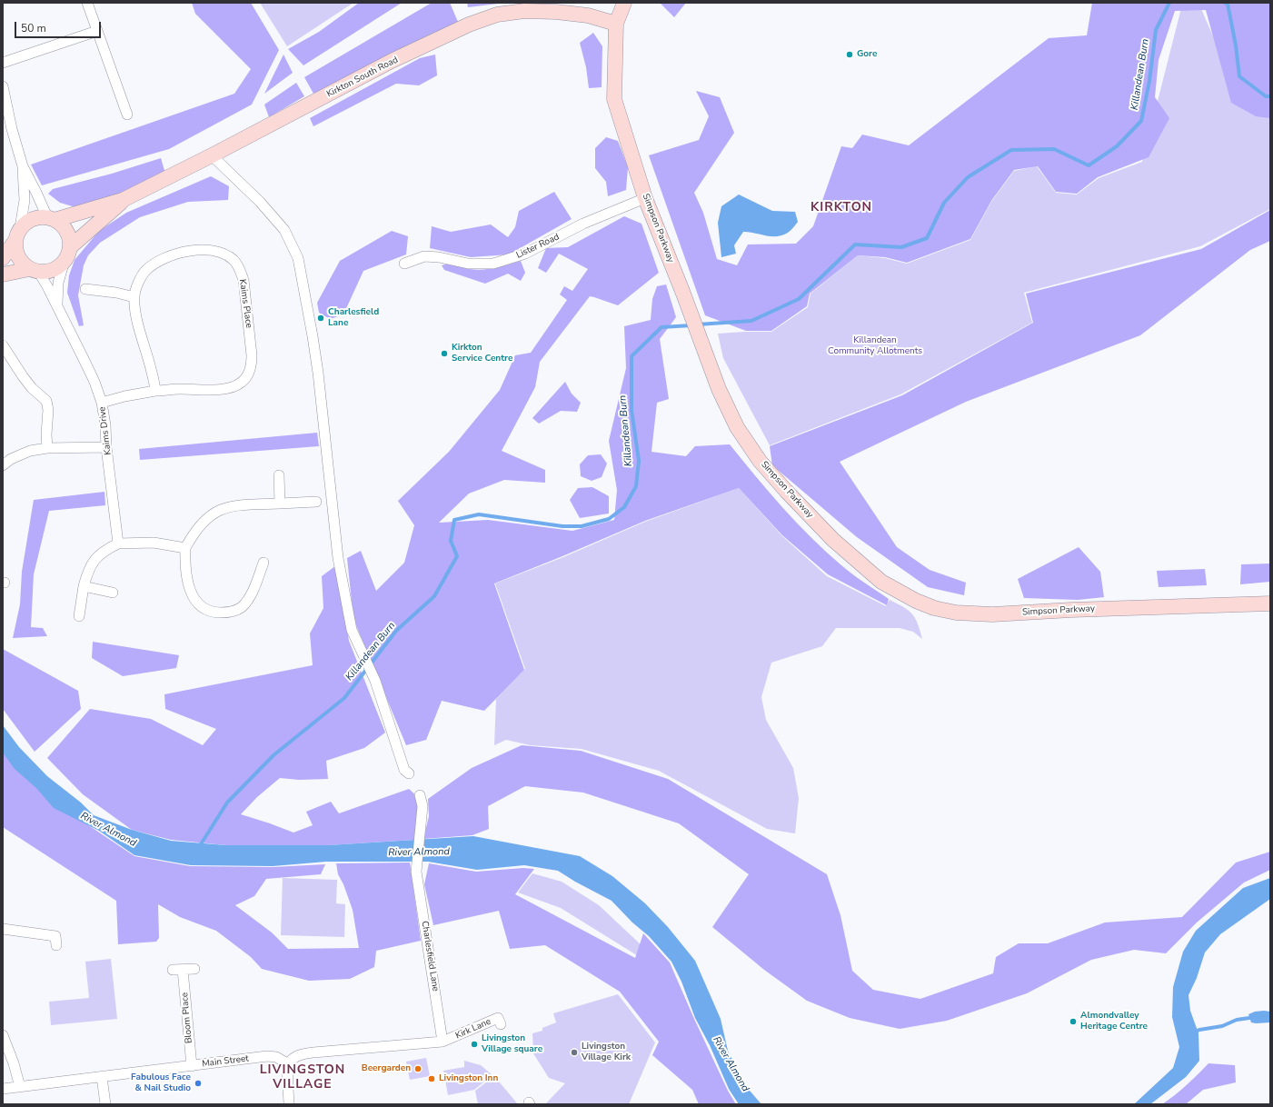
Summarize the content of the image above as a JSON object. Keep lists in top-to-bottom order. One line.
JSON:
{"streets":{"main road":["Kirkton South Road","Simpson Parkway"],"street":["Lister Road","Kaims Place","Kaims Drive","Charlesfield Lane","Bloom Place","Kirk Lane","Main Street"]},"crossings":[["Kirkton South Road","Simpson Parkway"],["Kirkton South Road","Kaims Drive"],["Simpson Parkway","Lister Road"],["Kaims Place","Kaims Drive"],["Charlesfield Lane","Kirk Lane"],["Bloom Place","Main Street"]],"districts":["KIRKTON","LIVINGSTON VILLAGE"],"water":["Killandean Burn","River Almond"],"parks":["Killandean Community Allotments"],"places":["Gore","Charlesfield Lane","Kirkton Service Centre","Almondvalley Heritage Centre","Livingston Village square","Livingston Village Kirk","Beergarden","Livingston Inn","Fabulous Face & Nail Studio"],"scale_bar":"50 m"}
